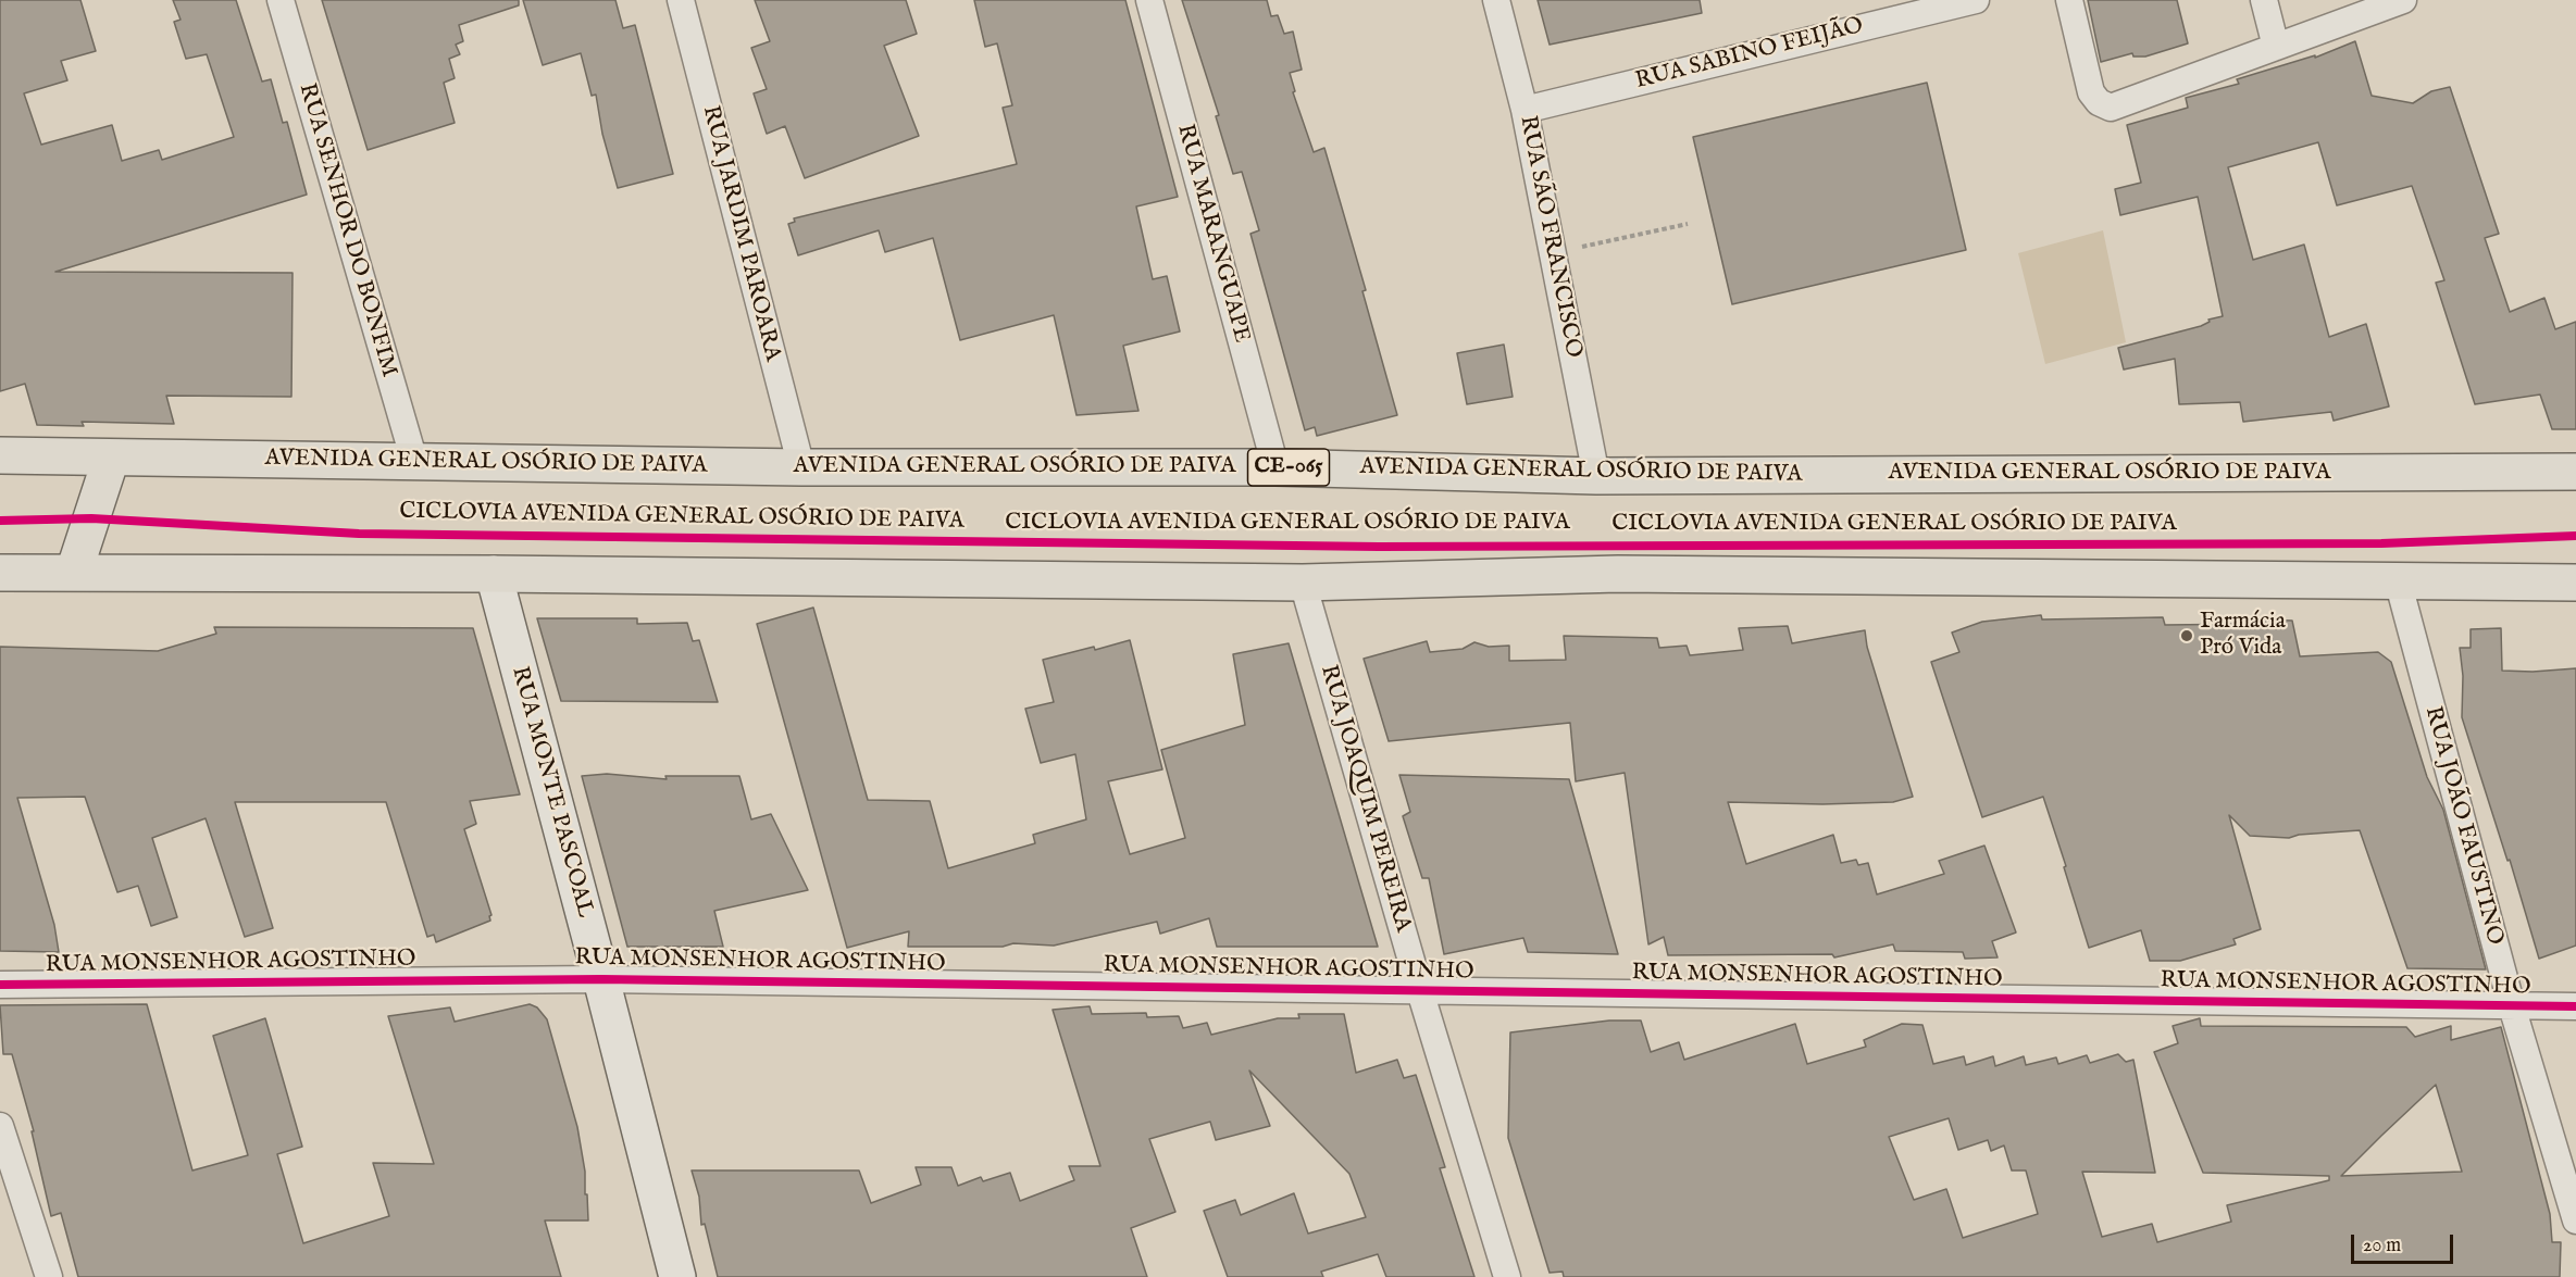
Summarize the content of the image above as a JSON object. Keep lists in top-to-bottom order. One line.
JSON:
{"streets":{"main road":["AVENIDA GENERAL OSÓRIO DE PAIVA","CE-065"],"street":["RUA SABINO FEIJÃO","RUA SENHOR DO BONFIM","RUA JARDIM PAROARA","RUA MARANGUAPE","RUA SÃO FRANCISCO","RUA MONTE PASCOAL","RUA JOAQUIM PEREIRA","RUA JOÃO FAUSTINO","RUA MONSENHOR AGOSTINHO"],"cycle path":["CICLOVIA AVENIDA GENERAL OSÓRIO DE PAIVA"]},"crossings":[["RUA SABINO FEIJÃO","RUA SÃO FRANCISCO"],["RUA SENHOR DO BONFIM","AVENIDA GENERAL OSÓRIO DE PAIVA"],["RUA JARDIM PAROARA","AVENIDA GENERAL OSÓRIO DE PAIVA"],["RUA MARANGUAPE","AVENIDA GENERAL OSÓRIO DE PAIVA"],["RUA SÃO FRANCISCO","AVENIDA GENERAL OSÓRIO DE PAIVA"],["RUA MONTE PASCOAL","RUA MONSENHOR AGOSTINHO"],["RUA JOAQUIM PEREIRA","RUA MONSENHOR AGOSTINHO"],["RUA JOÃO FAUSTINO","RUA MONSENHOR AGOSTINHO"]],"places":["Farmácia Pró Vida"],"scale_bar":"20 m"}
